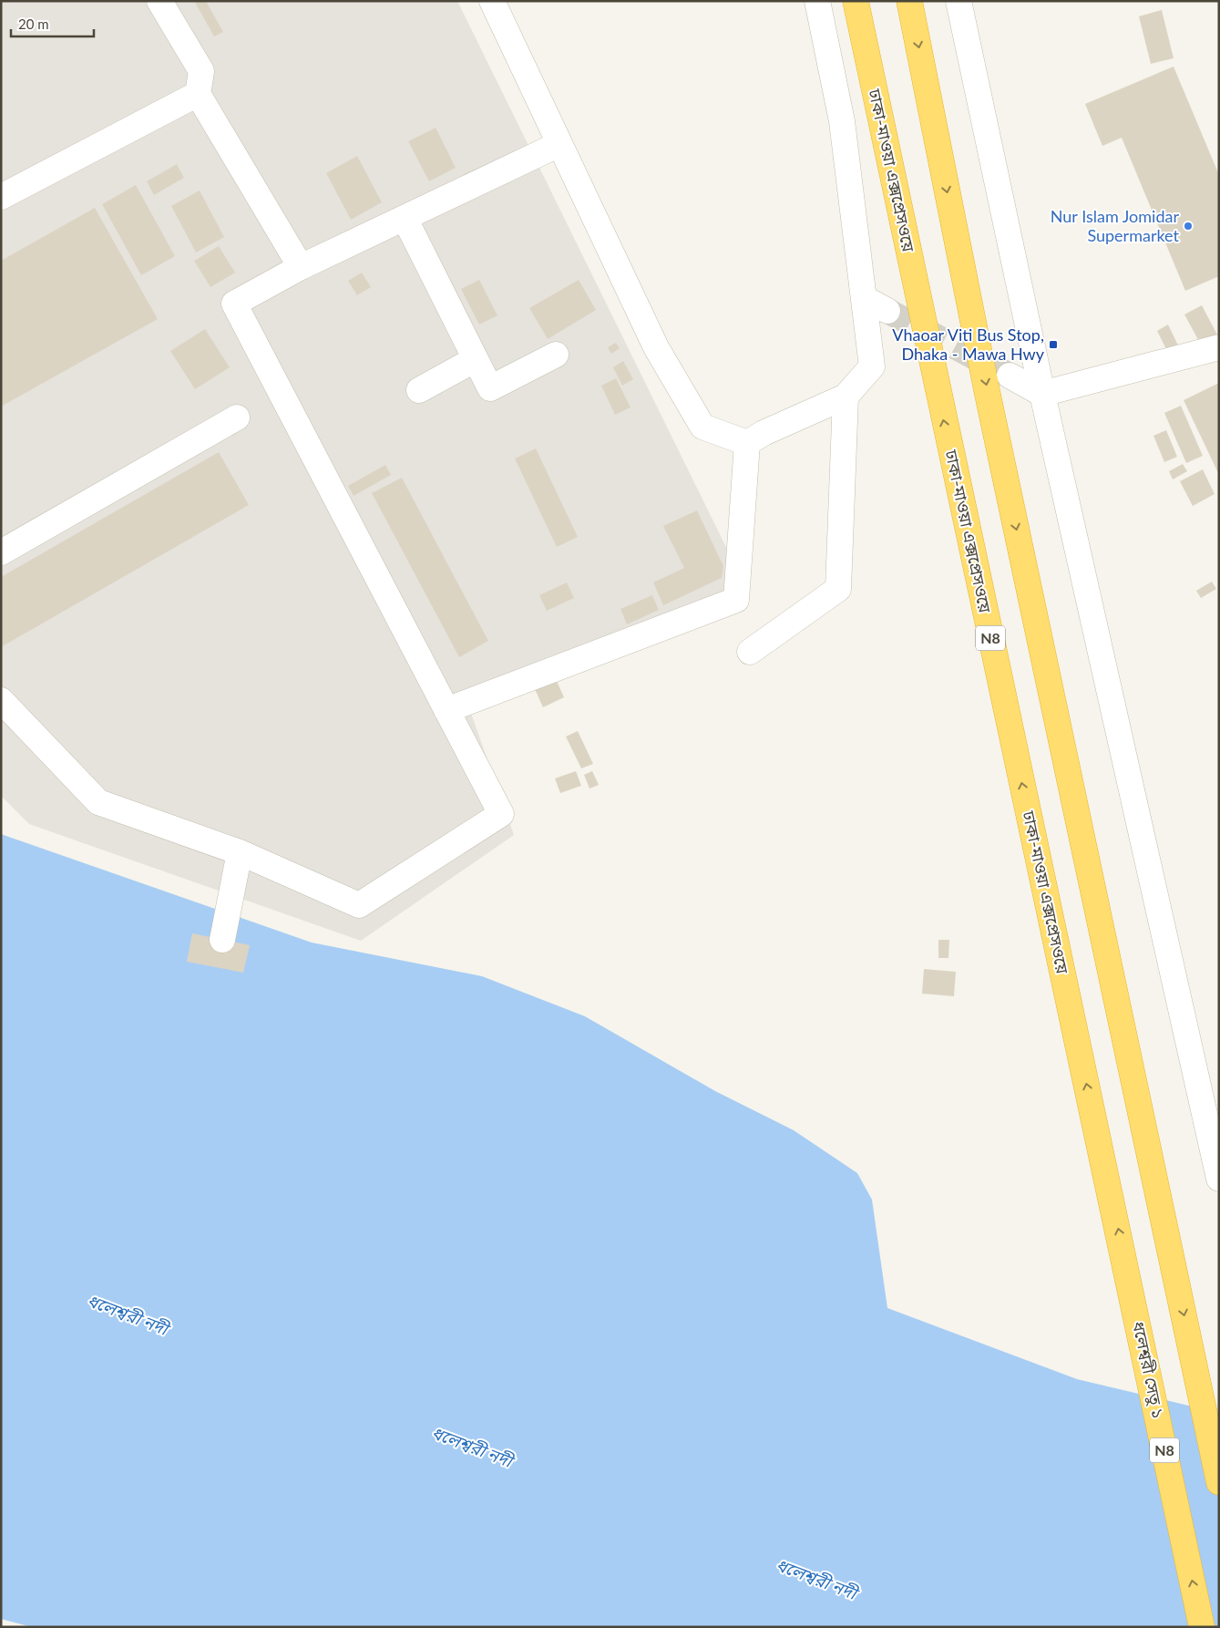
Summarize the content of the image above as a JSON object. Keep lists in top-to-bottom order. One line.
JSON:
{"streets":{"highway":["ঢাকা-মাওয়া এক্সপ্রেসওয়ে","N8","ধলেশ্বরী সেতু ১"]},"crossings":[["ঢাকা-মাওয়া এক্সপ্রেসওয়ে","ধলেশ্বরী সেতু ১"]],"water":["ধলেশ্বরী নদী"],"places":{"other":["Nur Islam Jomidar Supermarket"],"transit":["Vhaoar Viti Bus Stop, Dhaka - Mawa Hwy"]},"scale_bar":"20 m"}
